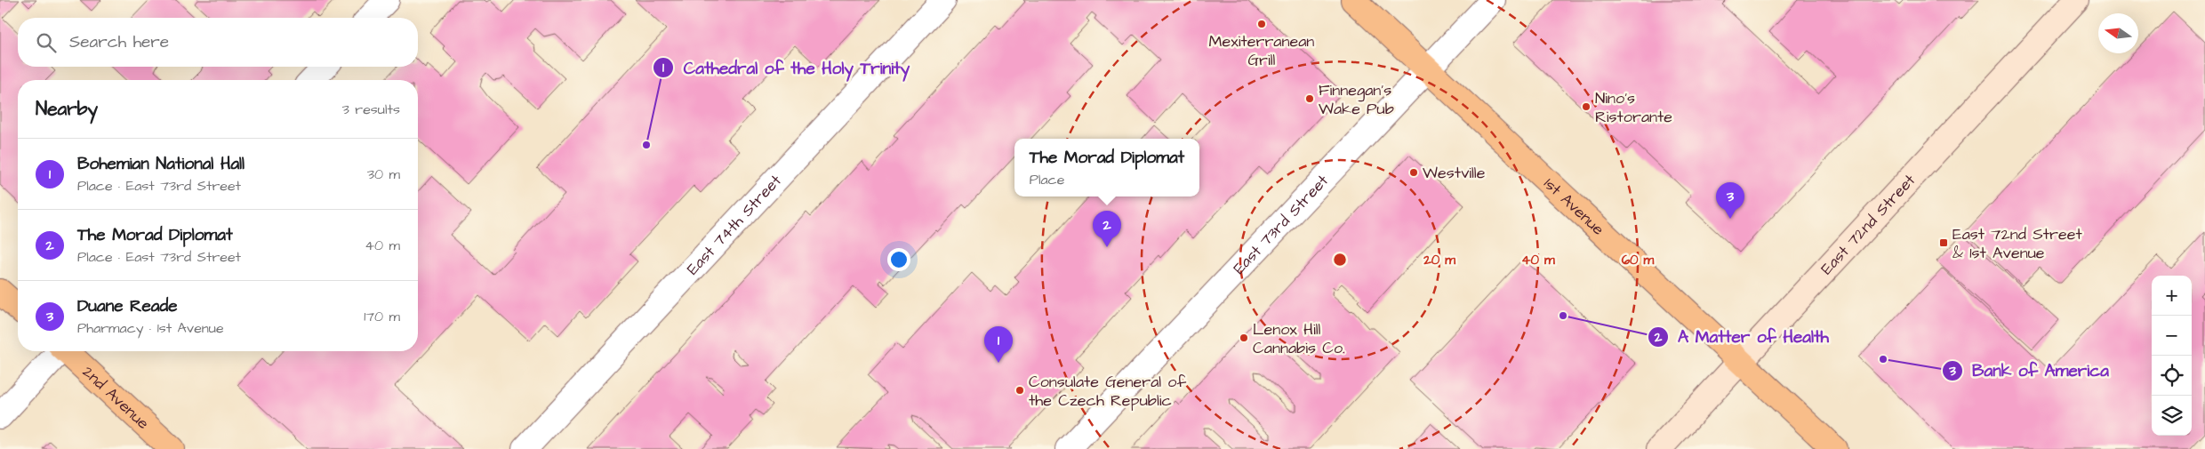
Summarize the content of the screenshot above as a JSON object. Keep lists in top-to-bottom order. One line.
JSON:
{"streets":{"main road":["1st Avenue","East 72nd Street","2nd Avenue"],"street":["East 74th Street","East 73rd Street"]},"crossings":[["1st Avenue","East 73rd Street"],["1st Avenue","East 72nd Street"]],"places":{"other":["Mexiterranean Grill","Finnegan's Wake Pub","Nino's Ristorante","Cathedral of the Holy Trinity","Westville","A Matter of Health","Lenox Hill Cannabis Co.","Bank of America","Consulate General of the Czech Republic"],"transit":["East 72nd Street & 1st Avenue"]},"north":"left","page":{"search":"Search here","heading":["Nearby","3 results"],"list":[{"mark":"1","name":"Bohemian National Hall","note":"Place · East 73rd Street","value":"30 m"},{"mark":"2","name":"The Morad Diplomat","note":"Place · East 73rd Street","value":"40 m"},{"mark":"3","name":"Duane Reade","note":"Pharmacy · 1st Avenue","value":"170 m"}],"popup":["The Morad Diplomat","Place"],"pins":["3","2","1"],"map_buttons":["+","−"]},"rings":["20 m","40 m","60 m"]}
